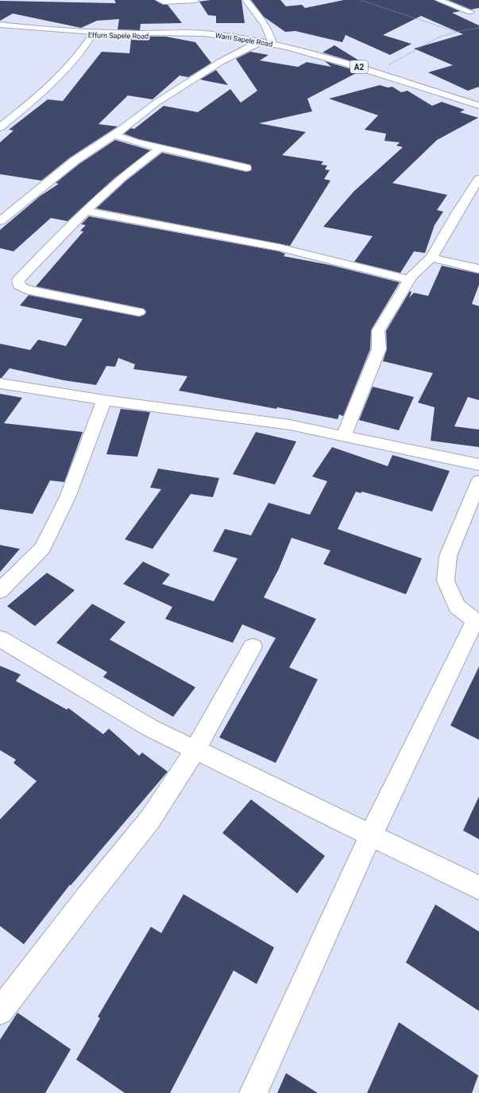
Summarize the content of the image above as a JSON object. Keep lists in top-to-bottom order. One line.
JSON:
{"streets":{"main road":["Effurn Sapele Road","Warri Sapele Road","A2"]},"crossings":[["Effurn Sapele Road","Warri Sapele Road"]]}
